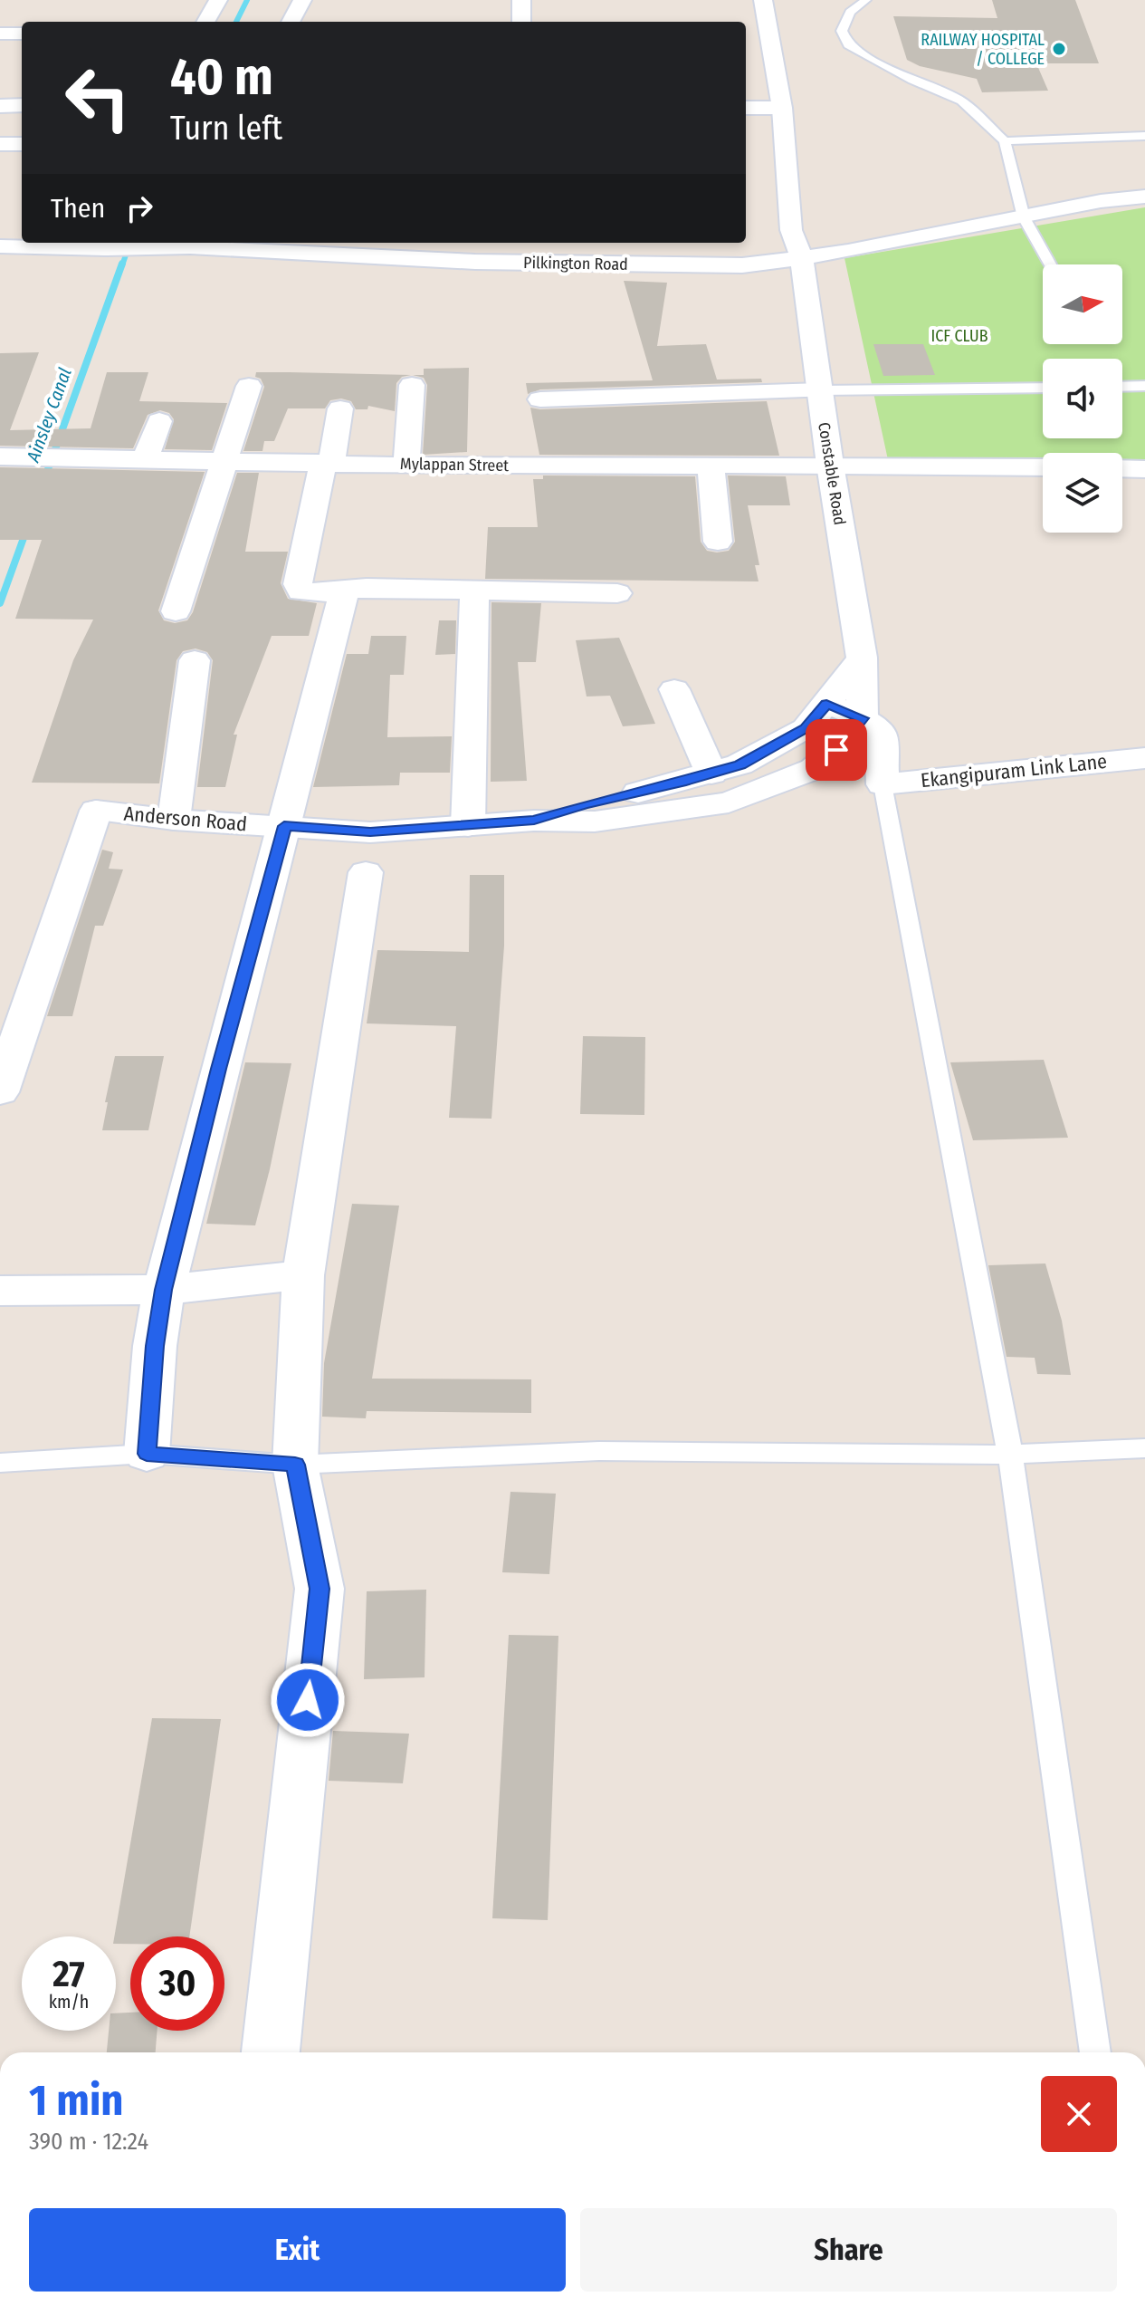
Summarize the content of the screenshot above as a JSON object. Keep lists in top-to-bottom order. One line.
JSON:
{"streets":{"street":["Pilkington Road","Mylappan Street","Constable Road","Ekangipuram Link Lane","Anderson Road"]},"crossings":[["Pilkington Road","Constable Road"],["Mylappan Street","Constable Road"],["Constable Road","Anderson Road"]],"water":["Ainsley Canal"],"parks":["ICF CLUB"],"places":["RAILWAY HOSPITAL / COLLEGE"],"north":"right","page":{"turn":["40 m","Turn left"],"then":"Then","speed":"27 km/h","limit":"30","heading":["1 min","390 m · 12:24"],"buttons":["Exit","Share"]}}
